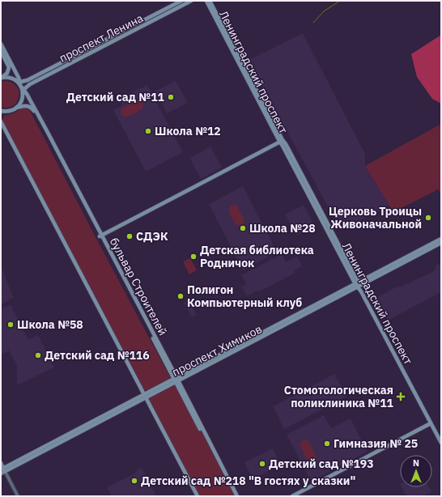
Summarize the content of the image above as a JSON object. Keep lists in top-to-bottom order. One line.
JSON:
{"streets":{"main road":["проспект Ленина","Ленинградский проспект","бульвар Строителей","проспект Химиков"]},"crossings":[["проспект Ленина","бульвар Строителей"],["Ленинградский проспект","проспект Химиков"],["бульвар Строителей","проспект Химиков"]],"places":{"other":["Детский сад №11","Школа №12","Церковь Троицы Живоначальной","Школа №28","СДЭК","Детская библиотека Родничок","Полигон Компьютерный клуб","Школа №58","Детский сад №116","Гимназия № 25","Детский сад №193","Детский сад №218 \"В гостях у сказки\""],"health":["Стомотологическая поликлиника №11"]},"north":"top"}
